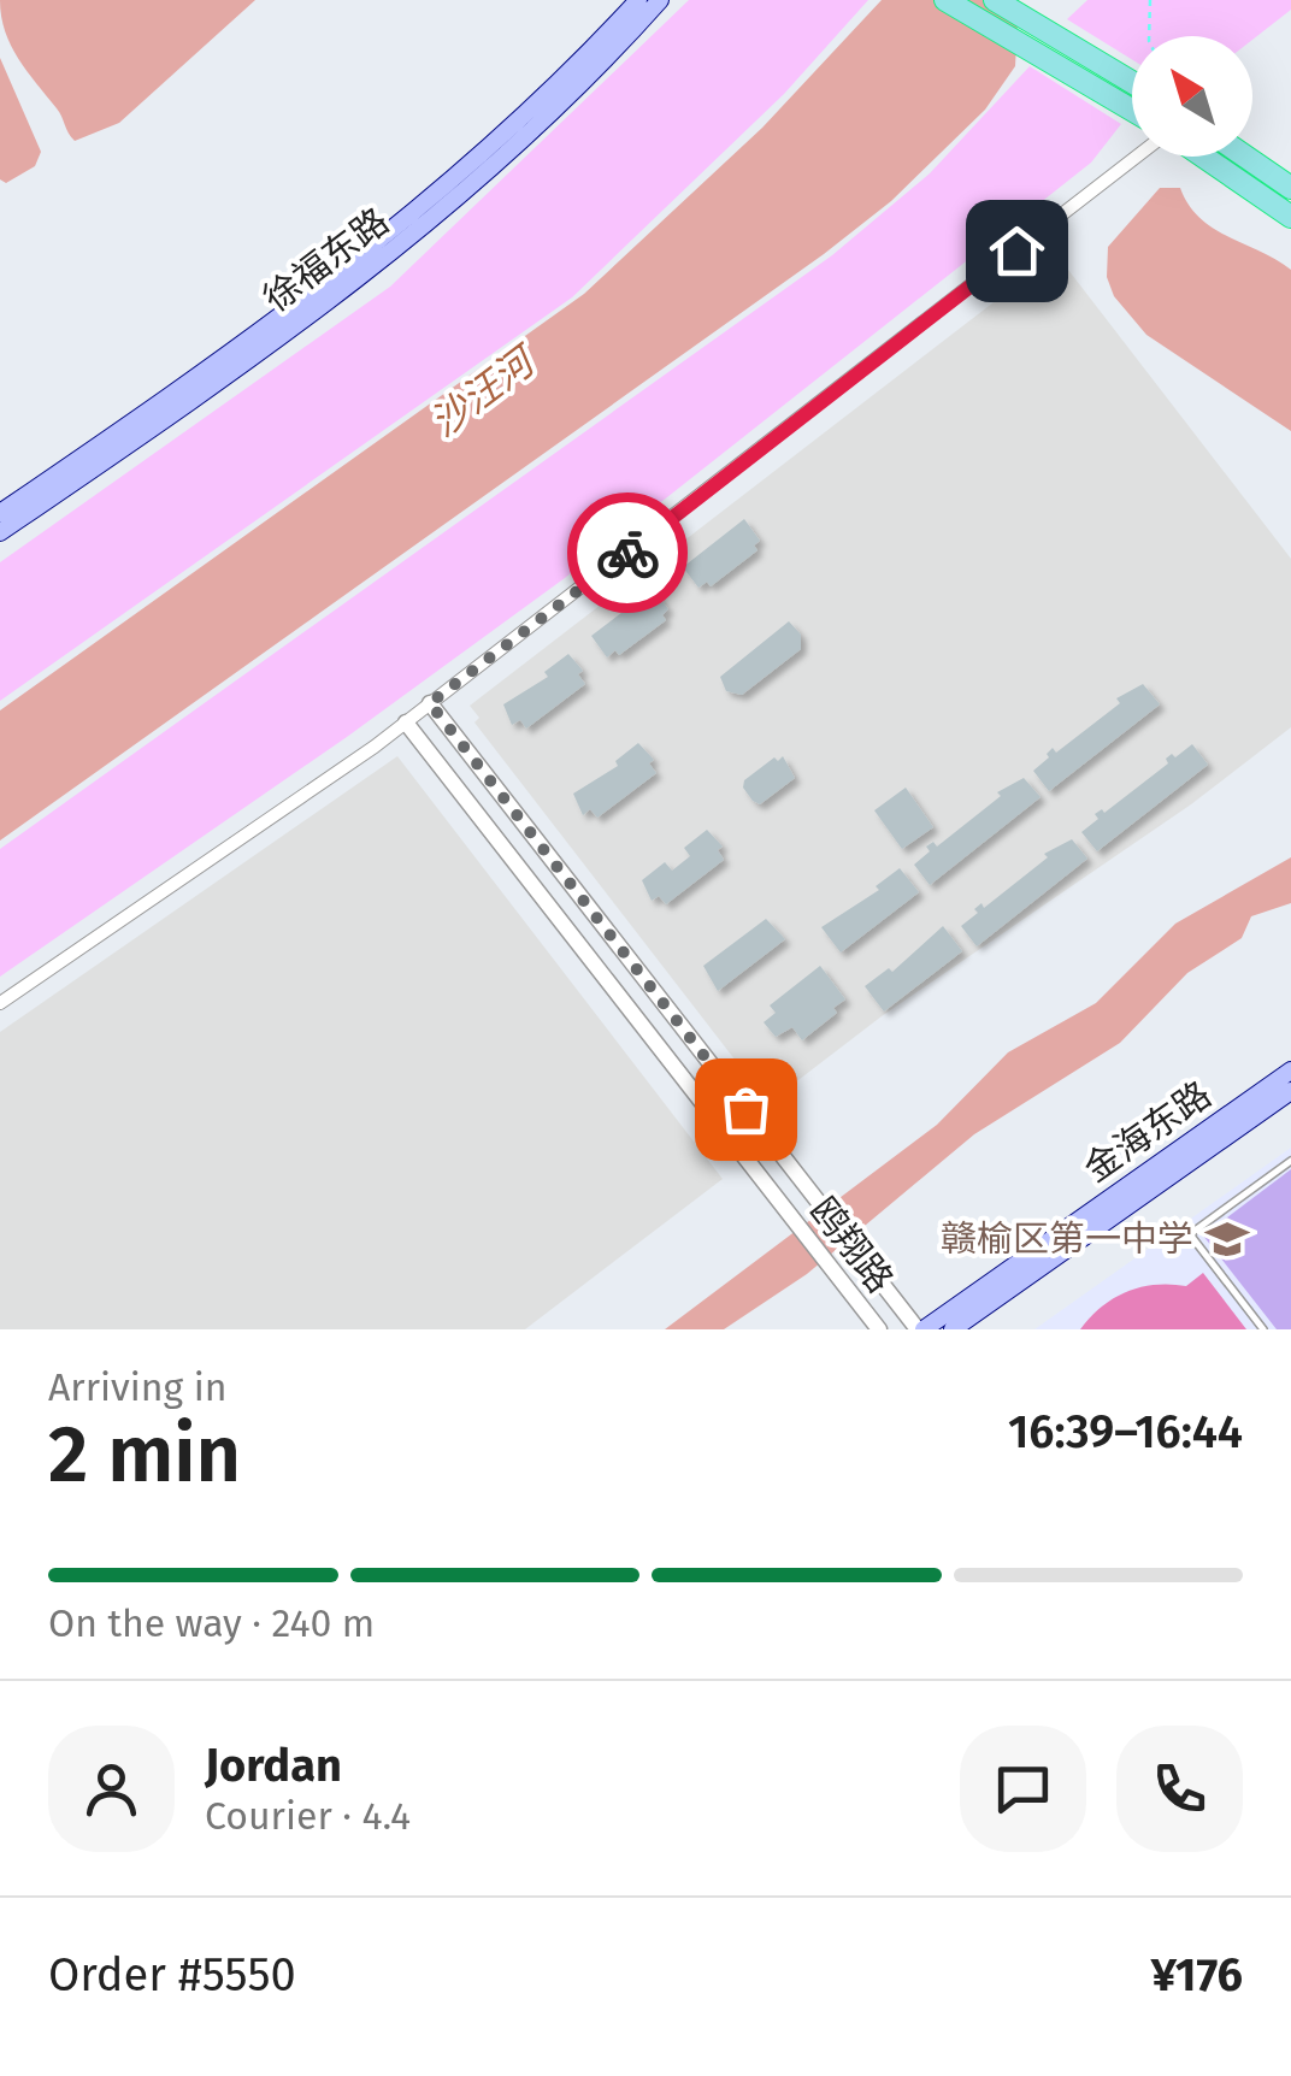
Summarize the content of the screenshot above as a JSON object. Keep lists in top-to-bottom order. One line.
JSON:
{"streets":{"main road":["徐福东路","金海东路"],"street":["鸥翔路"]},"crossings":[["金海东路","鸥翔路"]],"water":["沙汪河"],"places":{"school or university":["赣榆区第一中学"]},"north":"top left","page":{"heading":["2 min","Arriving in","16:39–16:44"],"panel":["Jordan","Courier · 4.4","Order #5550","¥176"],"bar":"On the way · 240 m"}}
